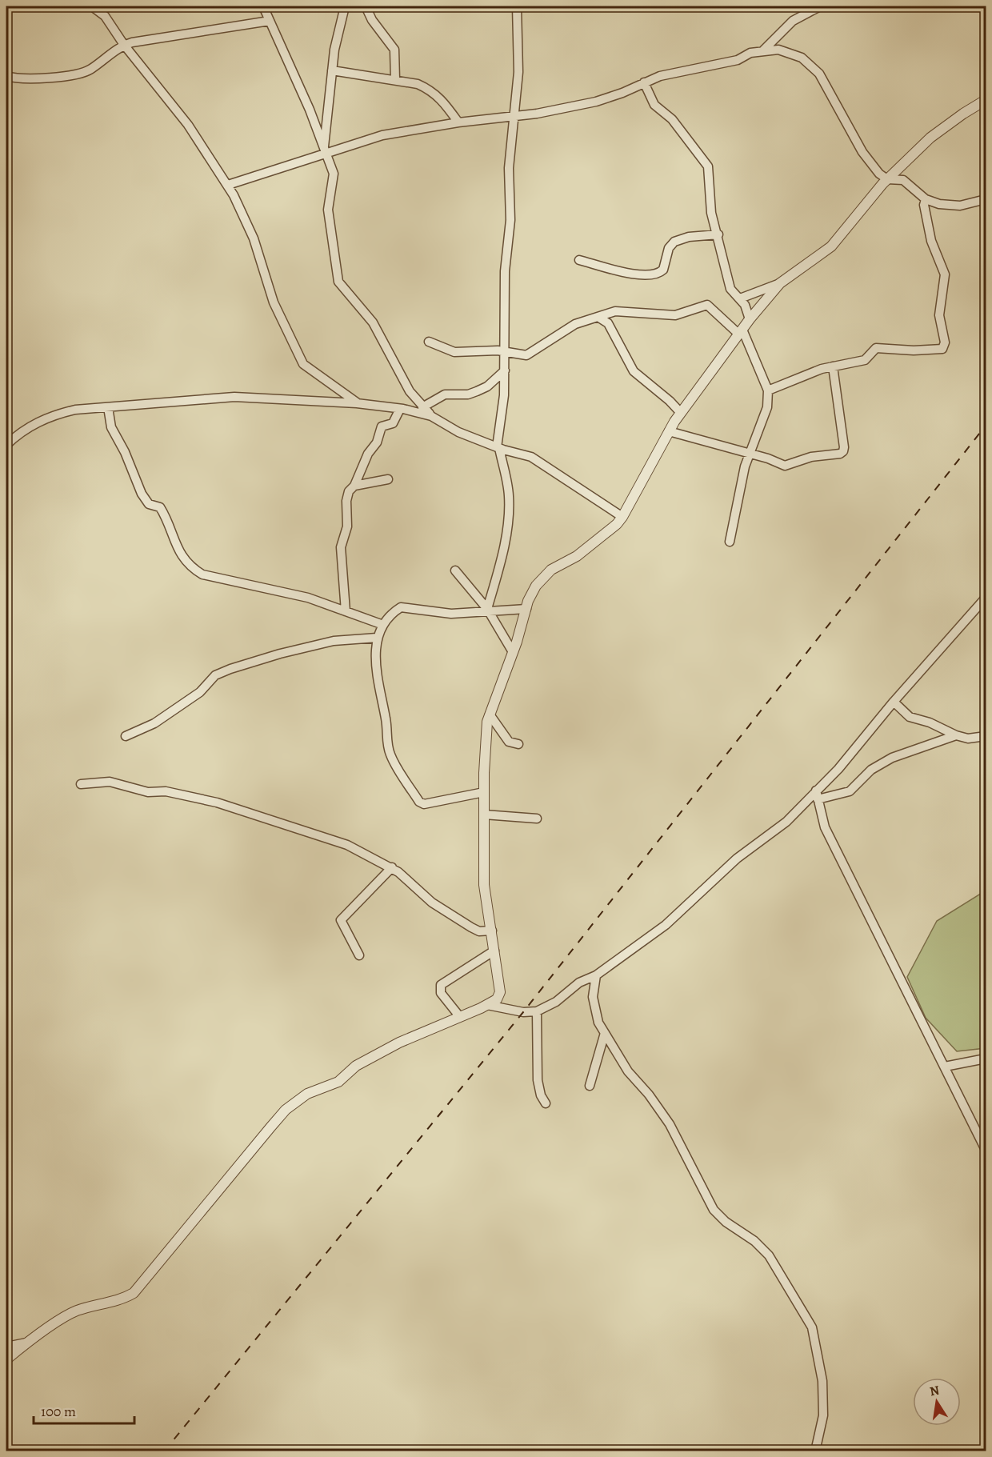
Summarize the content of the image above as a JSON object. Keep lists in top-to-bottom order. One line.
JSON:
{"scale_bar":"100 m","north":"top"}
